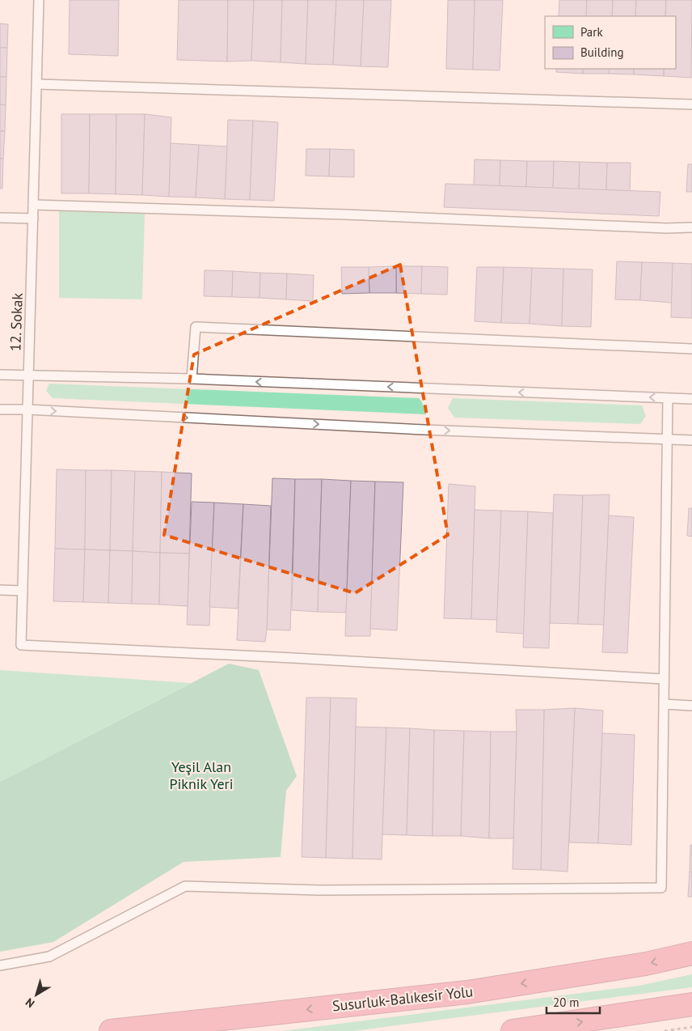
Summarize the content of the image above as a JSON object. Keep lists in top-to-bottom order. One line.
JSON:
{"streets":{"highway":["Susurluk-Balıkesir Yolu"],"lane":["12. Sokak"]},"parks":["Yeşil Alan Piknik Yeri"],"legend":["Park","Building"],"scale_bar":"20 m","north":"bottom left"}
